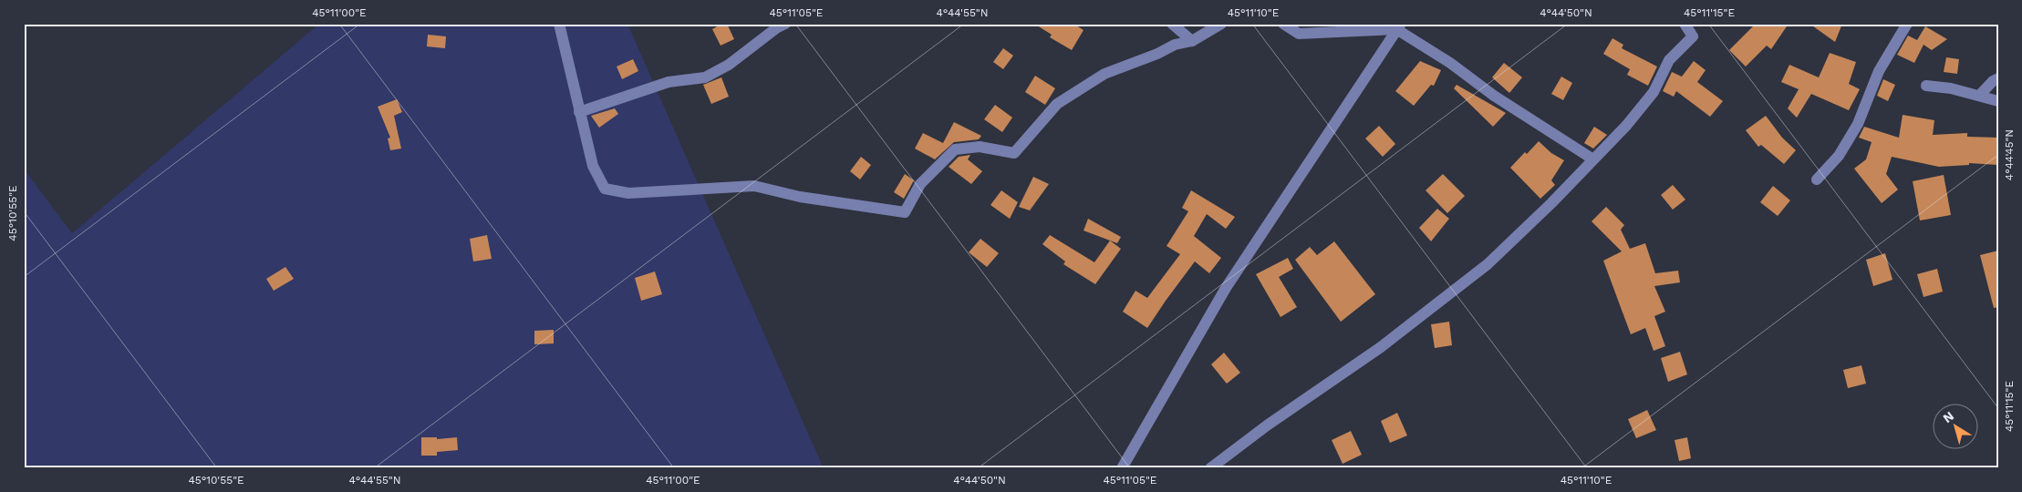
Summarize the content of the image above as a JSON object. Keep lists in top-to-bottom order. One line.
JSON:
{"north":"top left","coordinates":["45°11'00\"E","45°11'05\"E","4°44'55\"N","45°11'10\"E","4°44'50\"N","45°11'15\"E","4°44'45\"N","45°10'55\"E"]}
